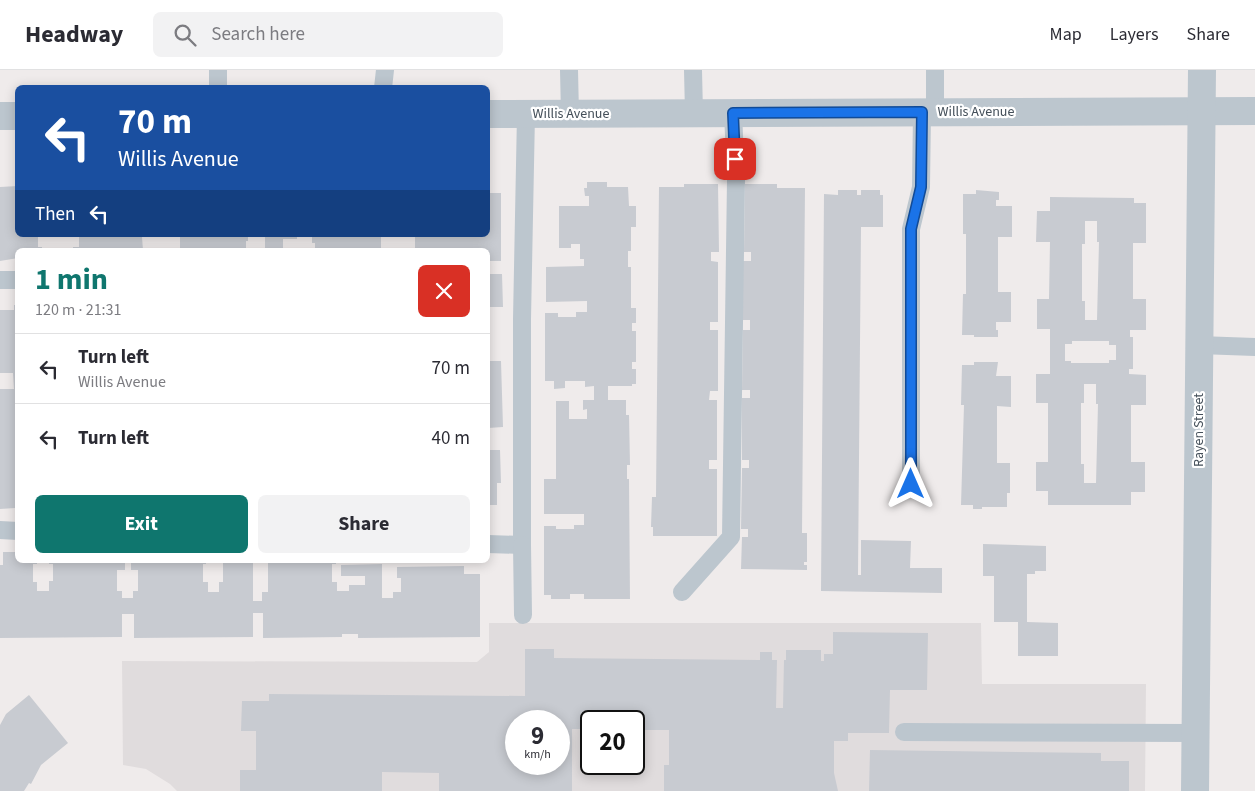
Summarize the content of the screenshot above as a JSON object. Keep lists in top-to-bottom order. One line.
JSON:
{"streets":{"street":["Willis Avenue","Rayen Street"]},"crossings":[["Willis Avenue","Rayen Street"]],"page":{"header":"Headway","search":"Search here","nav":["Map","Layers","Share"],"turn":["70 m","Willis Avenue"],"then":"Then","heading":["1 min","120 m · 21:31"],"list":[{"name":"Turn left","note":"Willis Avenue","value":"70 m"},{"name":"Turn left","value":"40 m"}],"buttons":["Exit","Share"],"speed":"9 km/h","limit":"20"}}
